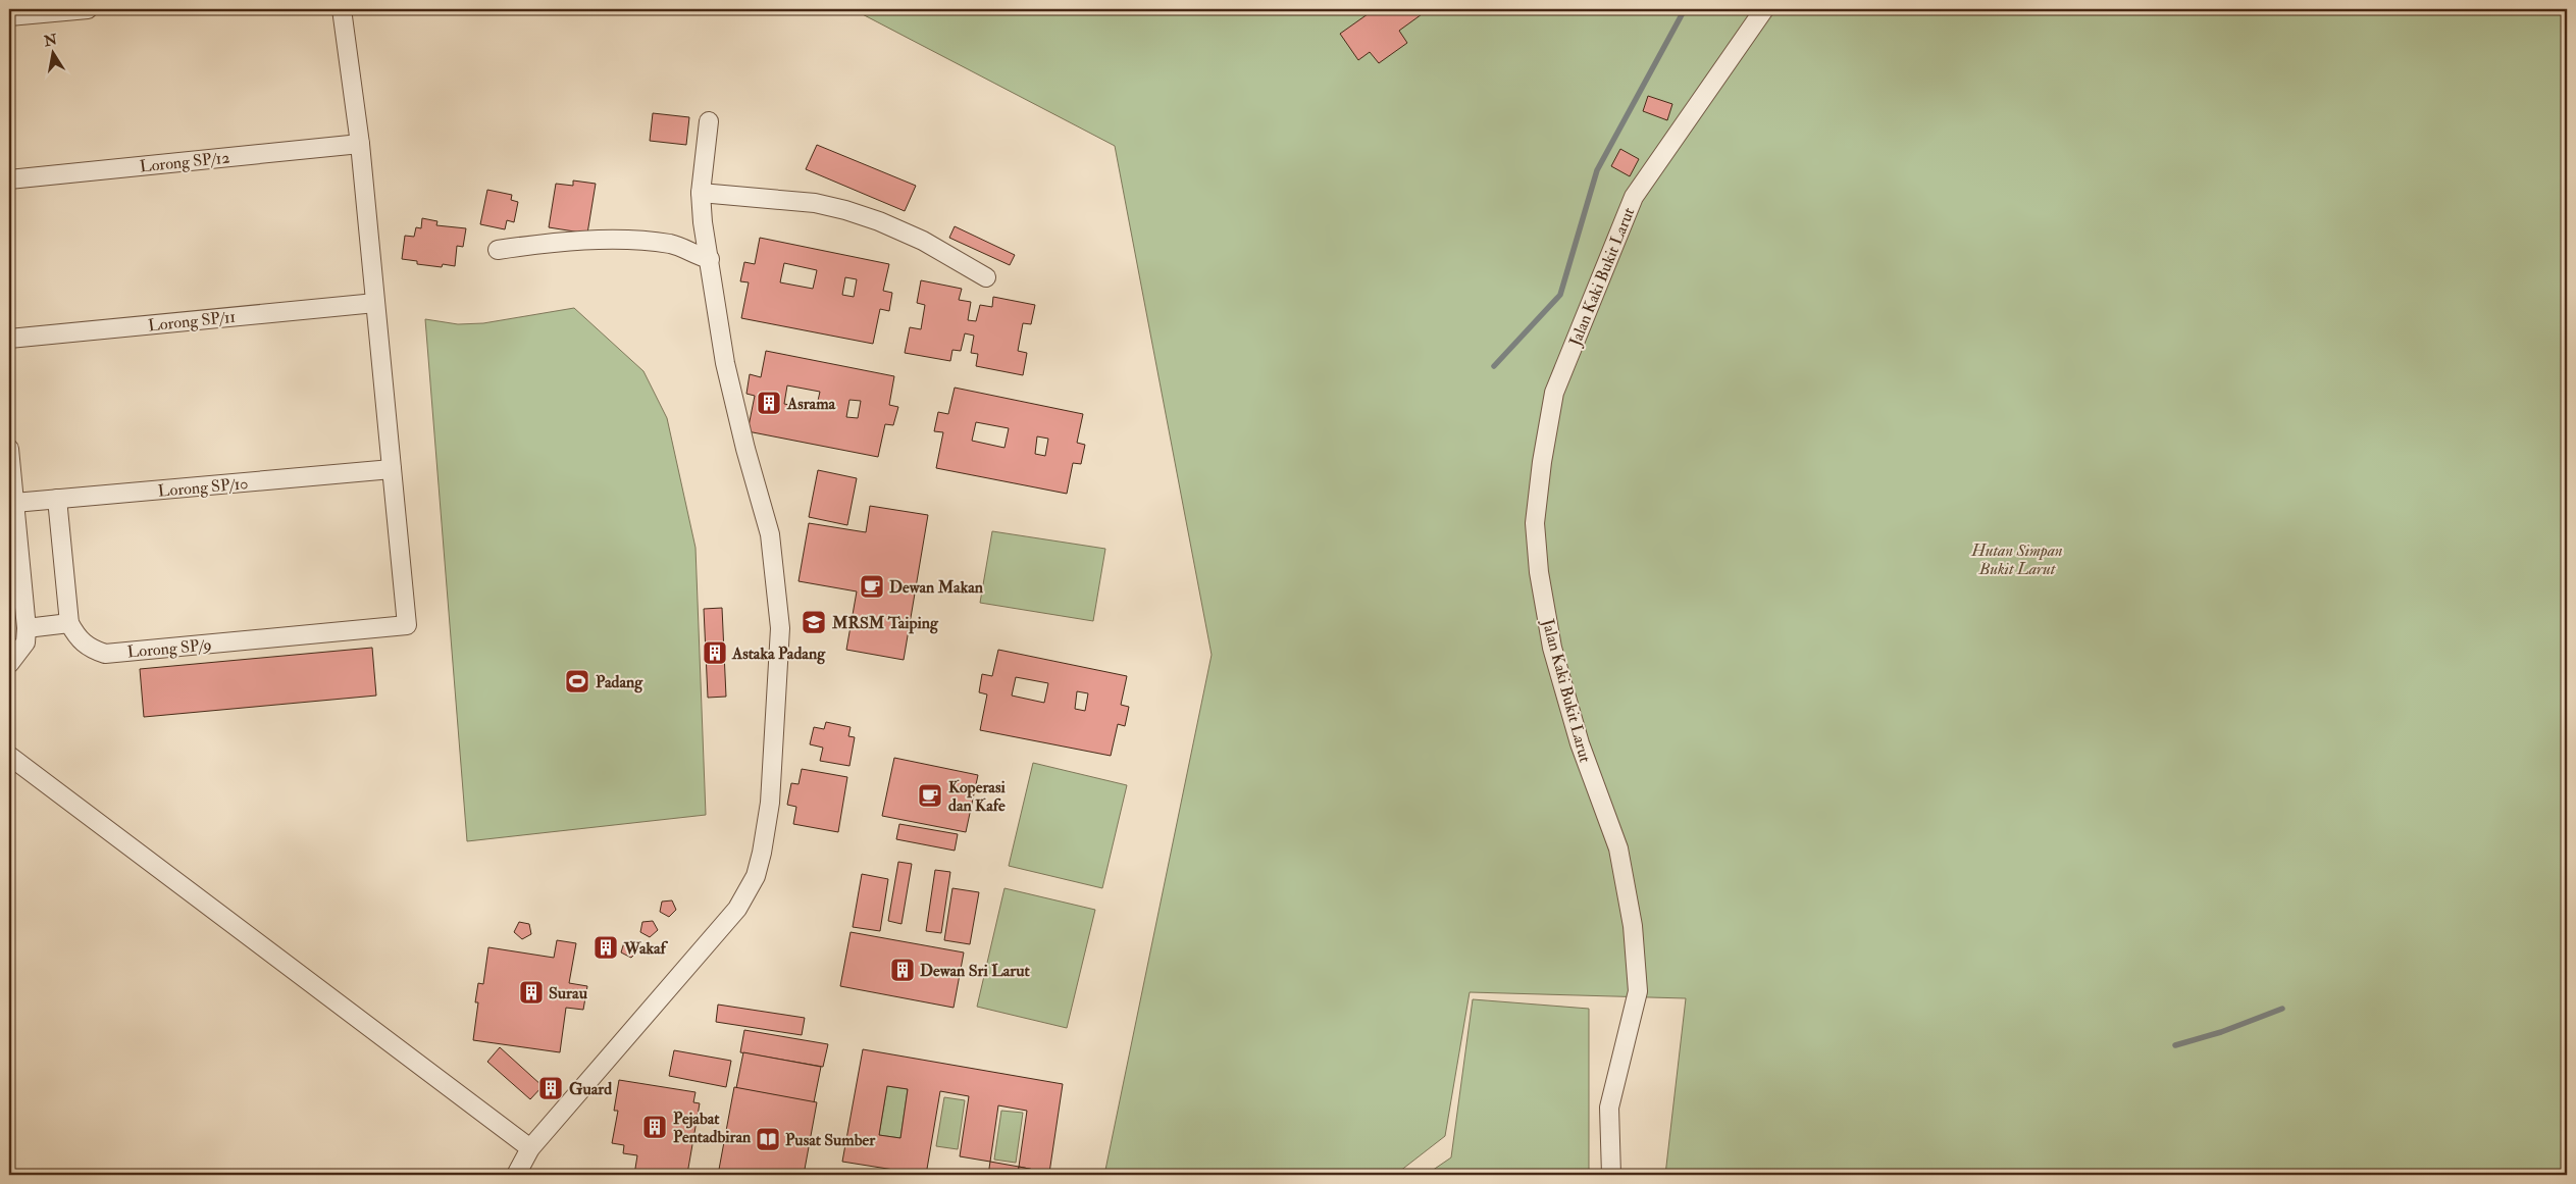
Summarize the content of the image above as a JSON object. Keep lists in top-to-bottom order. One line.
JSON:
{"streets":{"street":["Lorong SP/12","Jalan Kaki Bukit Larut","Lorong SP/11","Lorong SP/10","Lorong SP/9"]},"crossings":[["Lorong SP/10","Lorong SP/9"]],"parks":["Hutan Simpan Bukit Larut"],"places":{"building":["Asrama","Astaka Padang","Wakaf","Dewan Sri Larut","Surau","Guard","Pejabat Pentadbiran"],"cafe":["Dewan Makan","Koperasi dan Kafe"],"school or university":["MRSM Taiping"],"sports":["Padang"],"library":["Pusat Sumber"]},"north":"top"}
